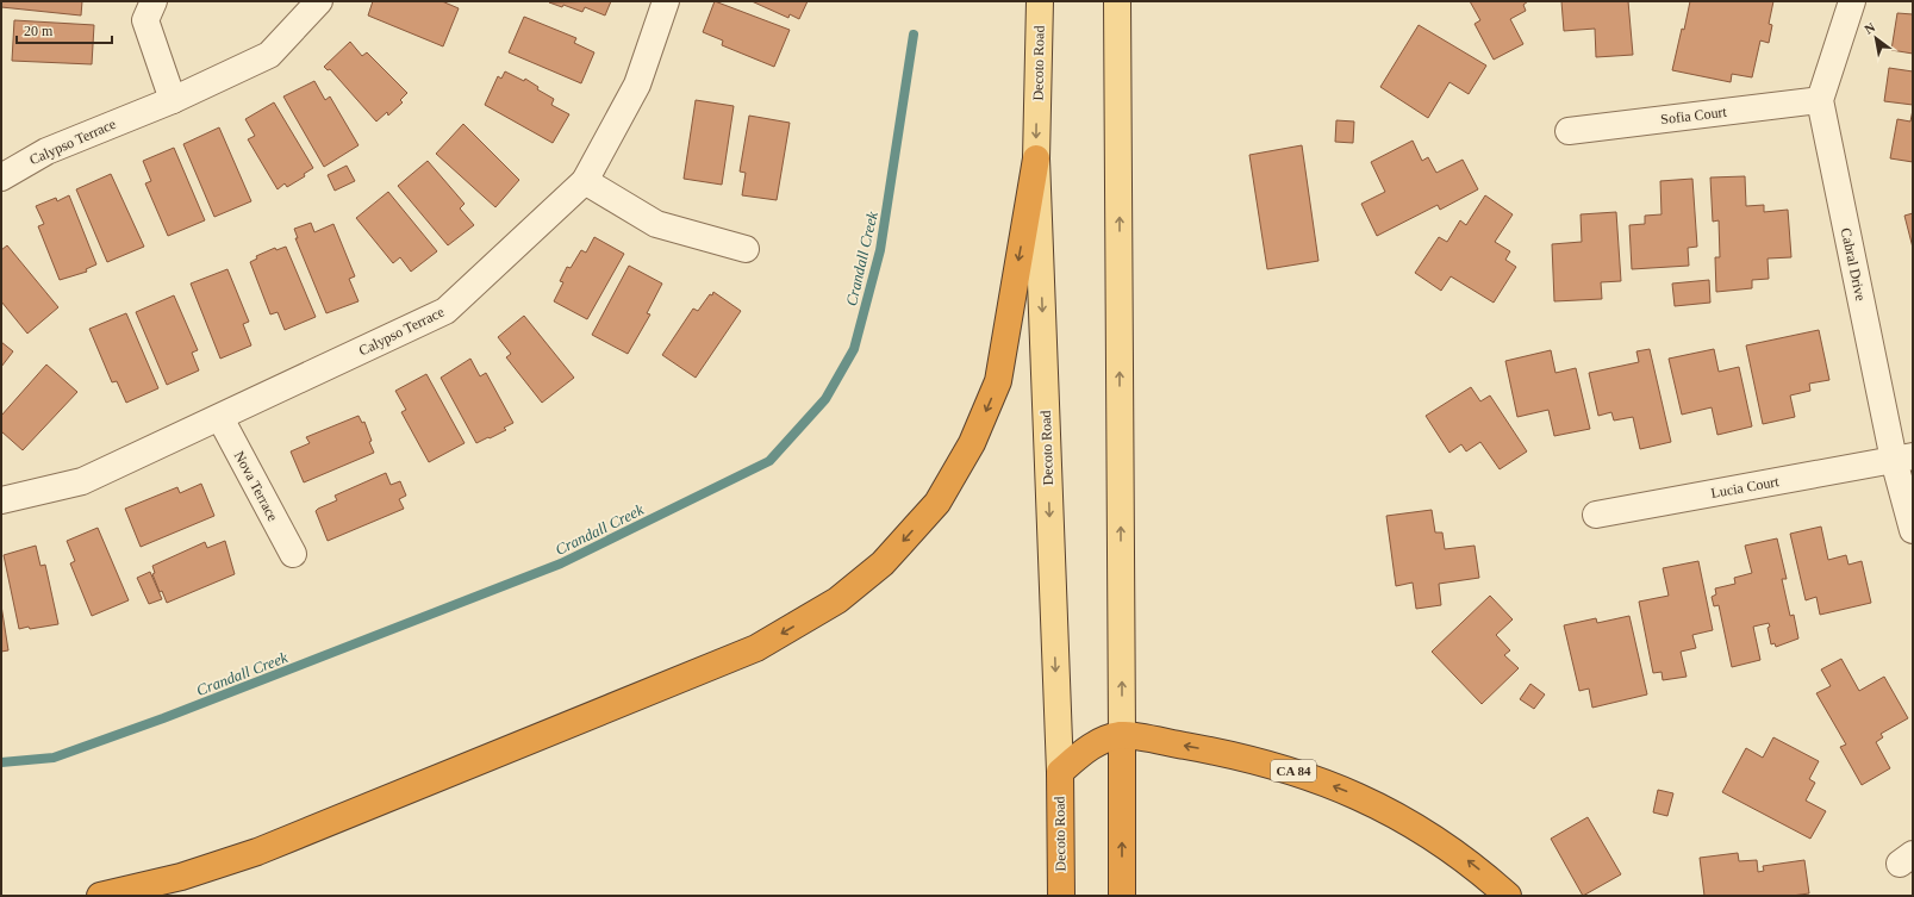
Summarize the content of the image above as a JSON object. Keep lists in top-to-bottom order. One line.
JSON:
{"streets":{"highway":["Decoto Road","CA 84"],"street":["Sofia Court","Calypso Terrace","Cabral Drive","Nova Terrace","Lucia Court"]},"crossings":[["Decoto Road","CA 84"],["Sofia Court","Cabral Drive"],["Calypso Terrace","Nova Terrace"],["Cabral Drive","Lucia Court"]],"water":["Crandall Creek"],"scale_bar":"20 m","north":"top left"}
